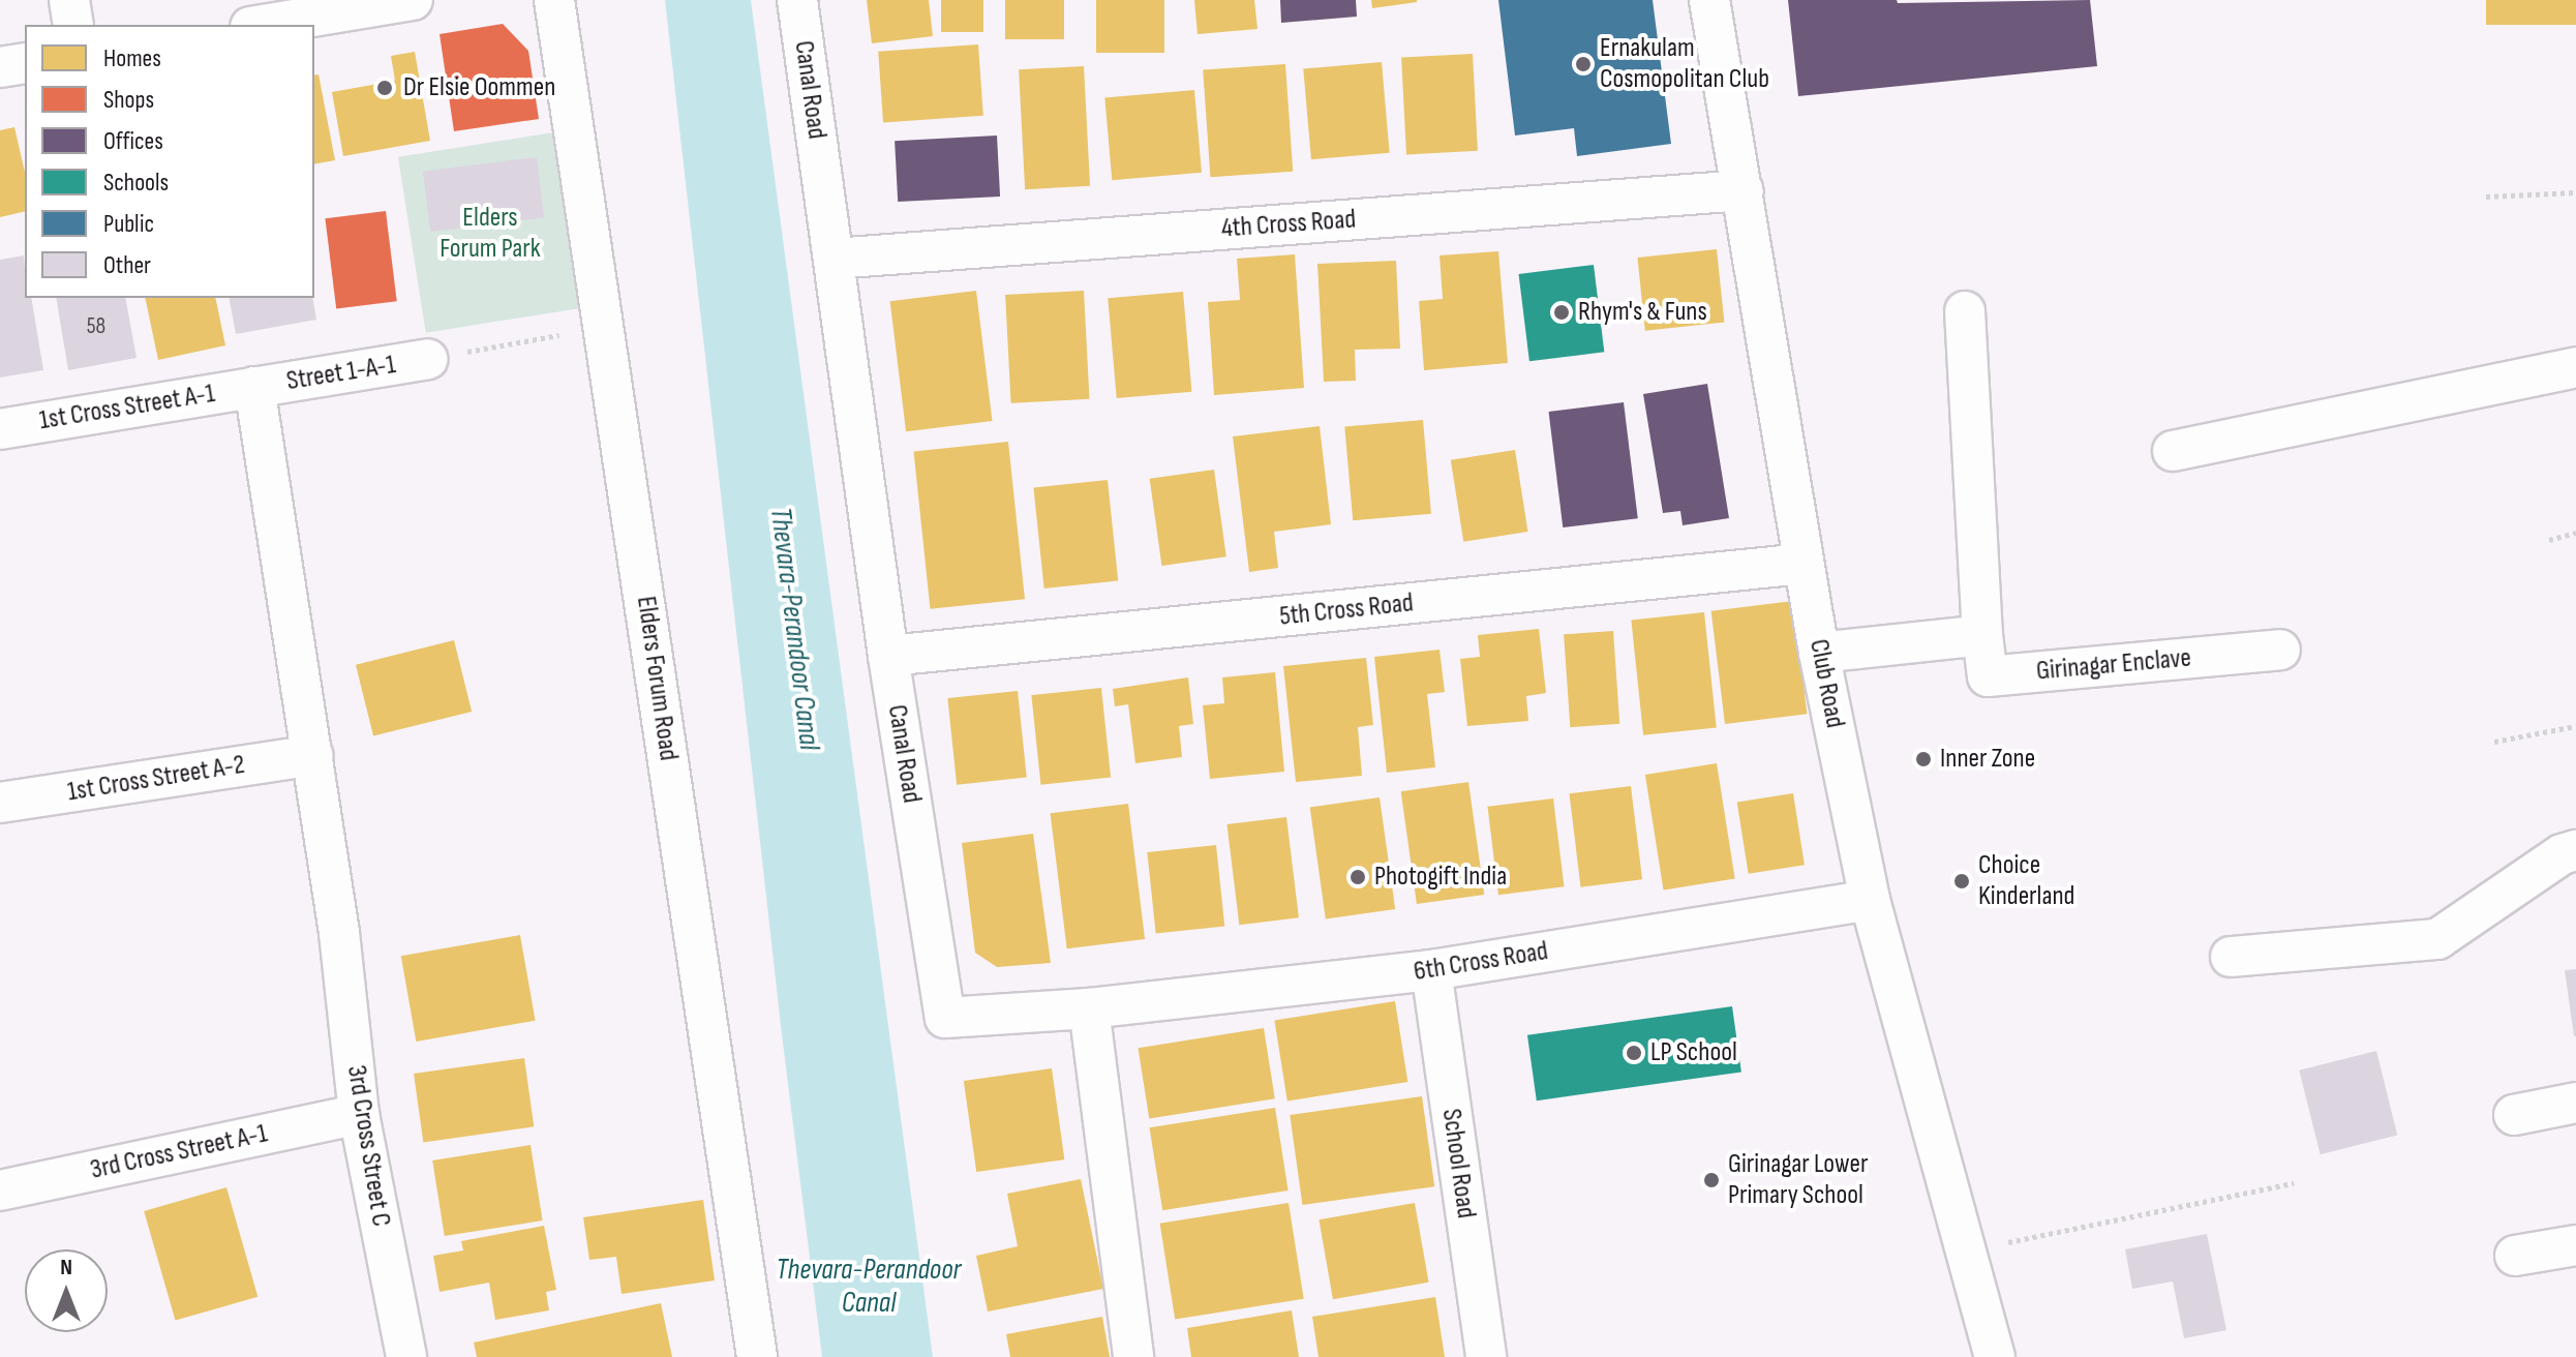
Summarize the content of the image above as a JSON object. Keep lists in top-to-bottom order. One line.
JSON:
{"streets":{"street":["Canal Road","4th Cross Road","Street 1-A-1","1st Cross Street A-1","5th Cross Road","Girinagar Enclave","Elders Forum Road","Club Road","1st Cross Street A-2","6th Cross Road","3rd Cross Street C","3rd Cross Street A-1","School Road"]},"crossings":[["Canal Road","4th Cross Road"],["Canal Road","5th Cross Road"],["Canal Road","6th Cross Road"],["4th Cross Road","Club Road"],["Street 1-A-1","1st Cross Street A-1"],["Street 1-A-1","3rd Cross Street C"],["1st Cross Street A-1","3rd Cross Street C"],["5th Cross Road","Club Road"],["Club Road","6th Cross Road"],["1st Cross Street A-2","3rd Cross Street C"],["6th Cross Road","School Road"],["3rd Cross Street C","3rd Cross Street A-1"]],"water":["Thevara-Perandoor Canal"],"parks":["Elders Forum Park"],"places":["Ernakulam Cosmopolitan Club","Dr Elsie Oommen","Rhym's & Funs","Inner Zone","Photogift India","Choice Kinderland","LP School","Girinagar Lower Primary School"],"house_numbers":["58"],"legend":["Homes","Shops","Offices","Schools","Public","Other"],"north":"top"}
